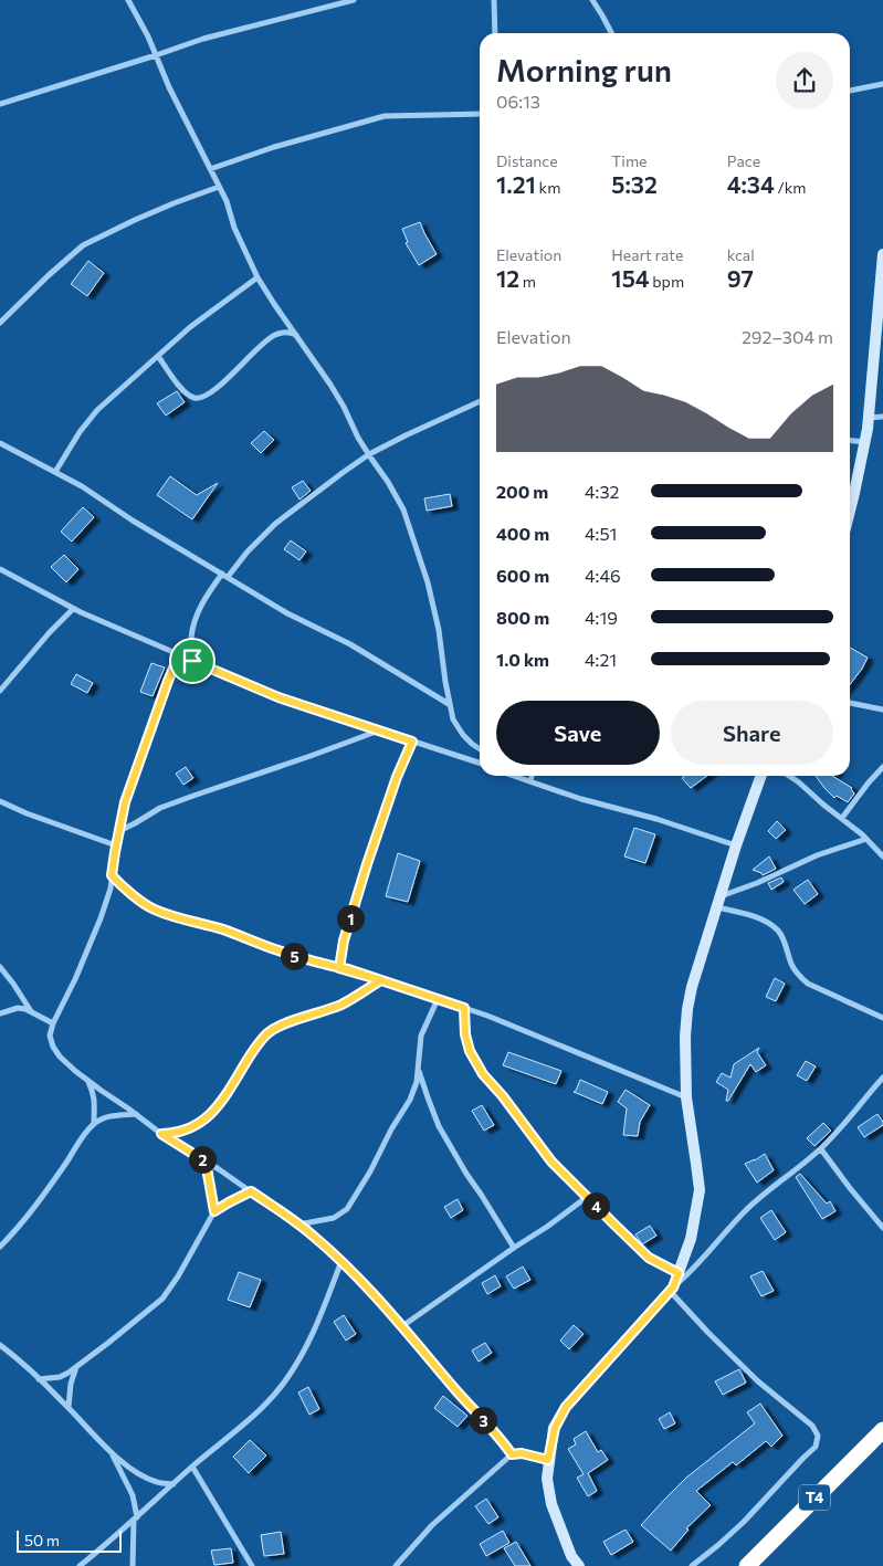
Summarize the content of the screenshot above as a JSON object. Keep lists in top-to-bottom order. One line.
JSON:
{"streets":{"highway":["T4"]},"scale_bar":"50 m","page":{"heading":["Morning run","06:13"],"stats":[["Distance","1.21 km"],["Time","5:32"],["Pace","4:34 /km"],["Elevation","12 m"],["Heart rate","154 bpm"],["kcal","97"]],"chart":["Elevation","292–304 m"],"list":[{"name":"200 m","note":"4:32"},{"name":"400 m","note":"4:51"},{"name":"600 m","note":"4:46"},{"name":"800 m","note":"4:19"},{"name":"1.0 km","note":"4:21"}],"buttons":["Save","Share"],"pins":["1","5","2","4","3"],"scale":"50 m"}}
